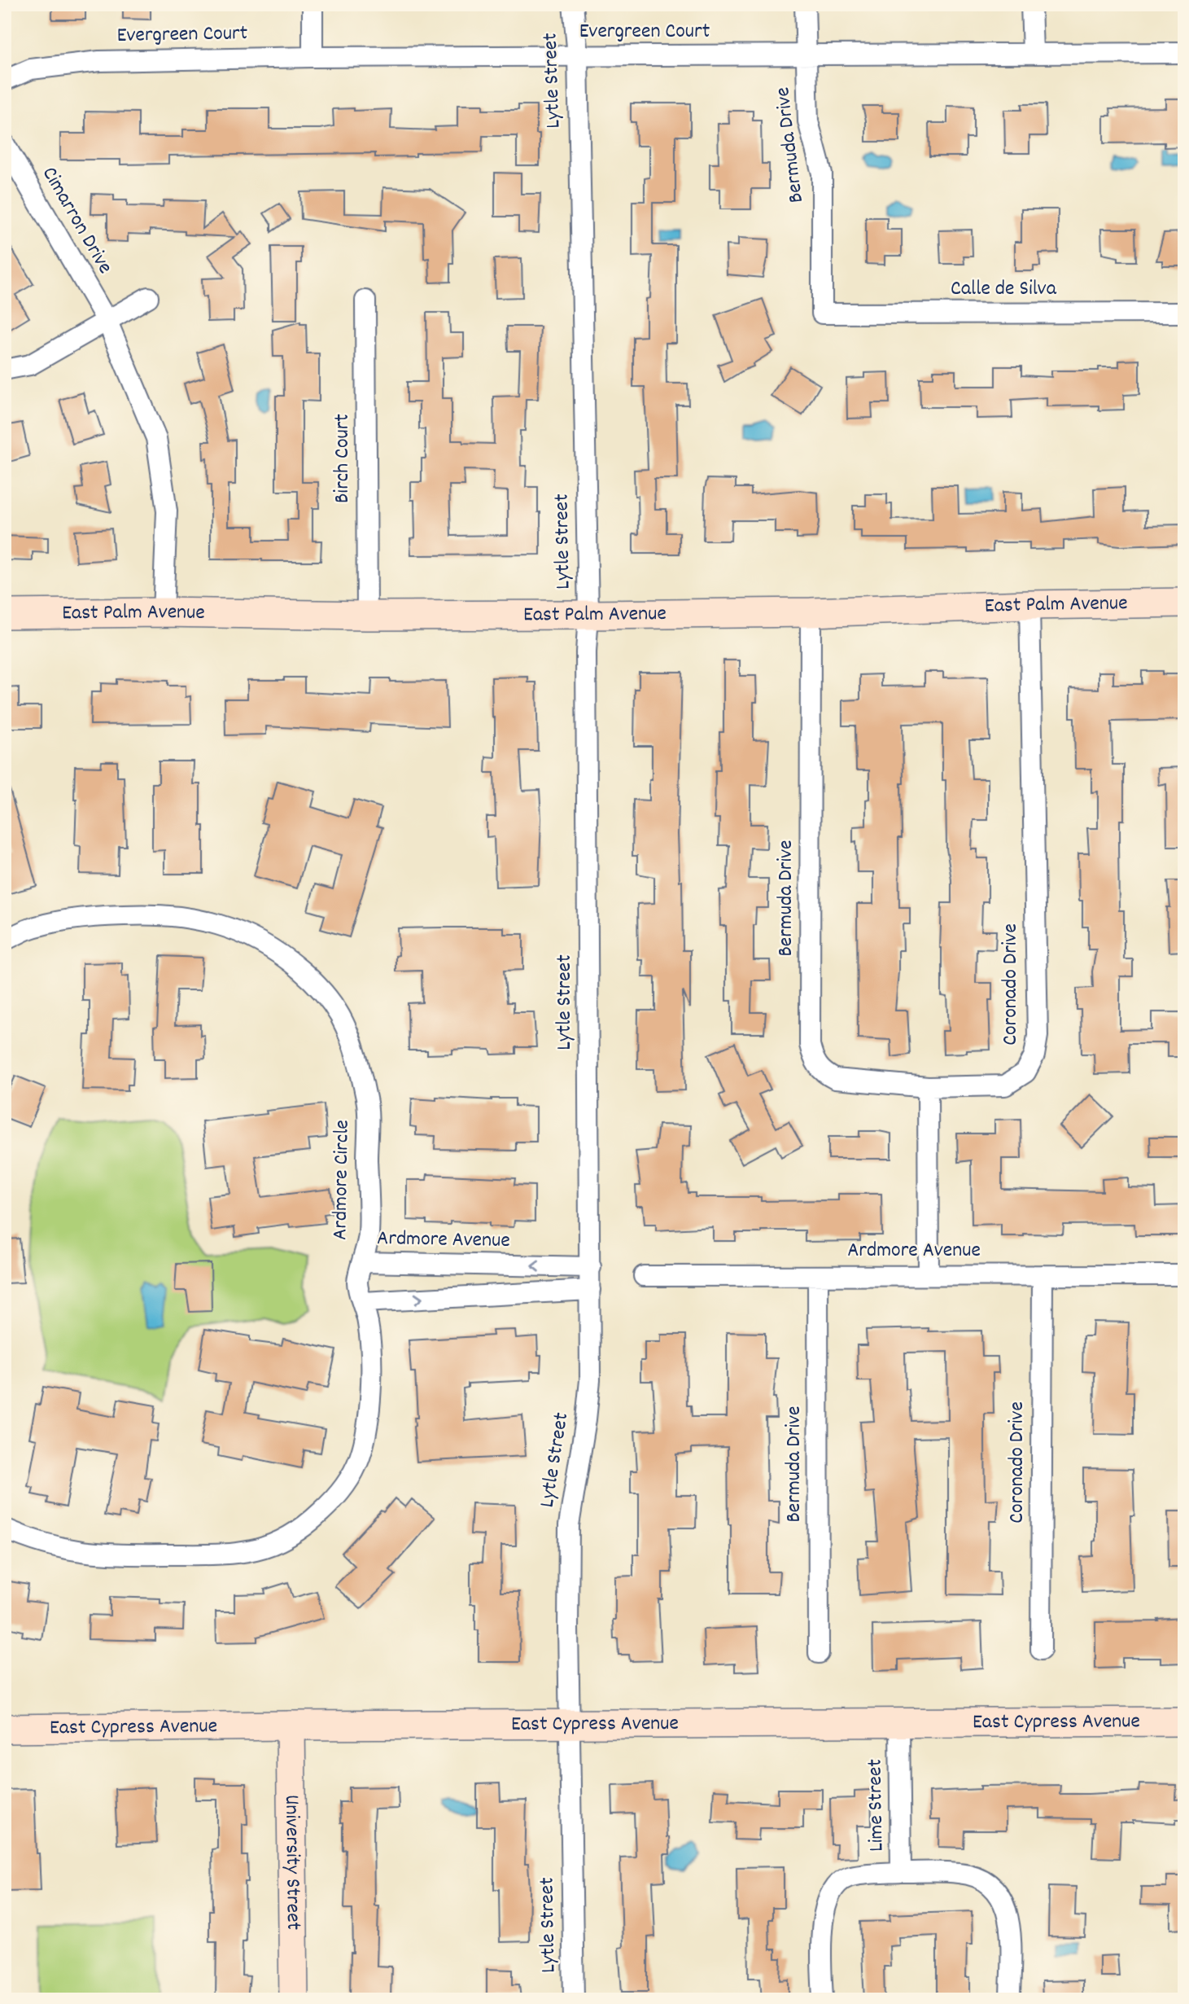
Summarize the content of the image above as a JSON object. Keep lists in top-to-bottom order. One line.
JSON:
{"streets":{"main road":["East Palm Avenue","East Cypress Avenue","University Street"],"street":["Evergreen Court","Lytle Street","Bermuda Drive","Cimarron Drive","Calle de Silva","Birch Court","Coronado Drive","Ardmore Circle","Ardmore Avenue","Lime Street"]},"crossings":[["Evergreen Court","Lytle Street"],["Evergreen Court","Bermuda Drive"],["Lytle Street","East Palm Avenue"],["Lytle Street","Ardmore Avenue"],["Lytle Street","East Cypress Avenue"],["Bermuda Drive","Calle de Silva"],["Bermuda Drive","East Palm Avenue"],["Bermuda Drive","Coronado Drive"],["Bermuda Drive","Ardmore Avenue"],["Cimarron Drive","East Palm Avenue"],["Birch Court","East Palm Avenue"],["East Palm Avenue","Coronado Drive"],["Coronado Drive","Ardmore Avenue"],["Ardmore Circle","Ardmore Avenue"],["East Cypress Avenue","Lime Street"],["East Cypress Avenue","University Street"]]}
